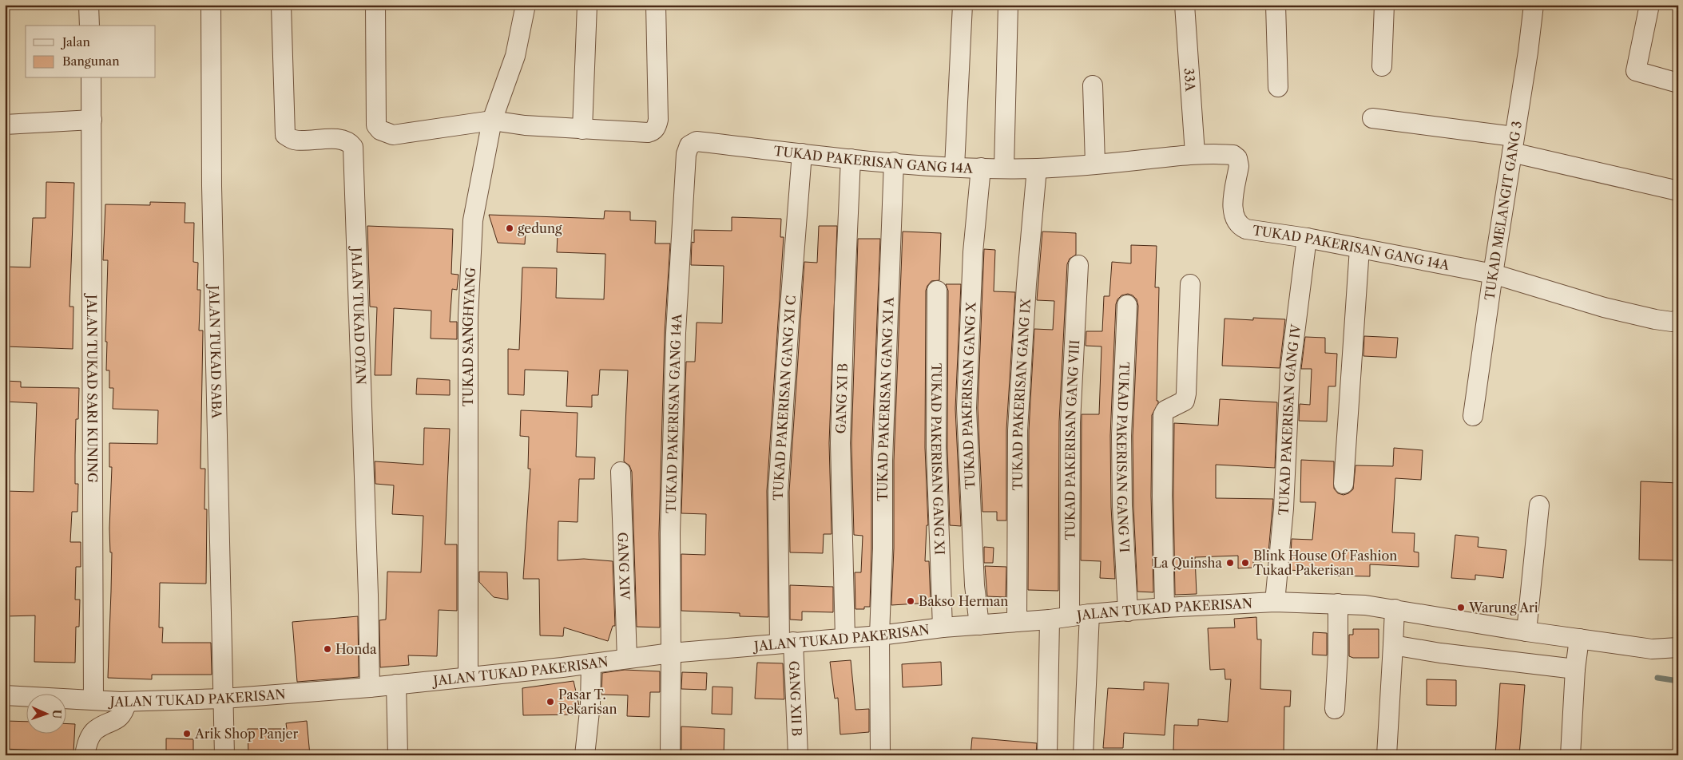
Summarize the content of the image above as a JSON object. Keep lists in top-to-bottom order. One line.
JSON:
{"streets":{"street":["33A","TUKAD PAKERISAN GANG 14A","TUKAD MELANGIT GANG 3","JALAN TUKAD OTAN","TUKAD SANGHYANG","JALAN TUKAD SABA","JALAN TUKAD SARI KUNING","TUKAD PAKERISAN GANG IX","TUKAD PAKERISAN GANG X","TUKAD PAKERISAN GANG XI C","GANG XI B","TUKAD PAKERISAN GANG XI A","TUKAD PAKERISAN GANG IV","TUKAD PAKERISAN GANG VIII","TUKAD PAKERISAN GANG VI","TUKAD PAKERISAN GANG XI","GANG XIV","JALAN TUKAD PAKERISAN","GANG XII B"]},"crossings":[["33A","TUKAD PAKERISAN GANG 14A"],["TUKAD PAKERISAN GANG 14A","TUKAD MELANGIT GANG 3"],["TUKAD PAKERISAN GANG 14A","TUKAD PAKERISAN GANG IX"],["TUKAD PAKERISAN GANG 14A","TUKAD PAKERISAN GANG X"],["TUKAD PAKERISAN GANG 14A","TUKAD PAKERISAN GANG XI C"],["TUKAD PAKERISAN GANG 14A","GANG XI B"],["TUKAD PAKERISAN GANG 14A","TUKAD PAKERISAN GANG XI A"],["TUKAD PAKERISAN GANG 14A","TUKAD PAKERISAN GANG IV"],["TUKAD PAKERISAN GANG 14A","JALAN TUKAD PAKERISAN"],["JALAN TUKAD OTAN","JALAN TUKAD PAKERISAN"],["TUKAD SANGHYANG","JALAN TUKAD PAKERISAN"],["JALAN TUKAD SABA","JALAN TUKAD PAKERISAN"],["JALAN TUKAD SARI KUNING","JALAN TUKAD PAKERISAN"],["TUKAD PAKERISAN GANG IX","JALAN TUKAD PAKERISAN"],["TUKAD PAKERISAN GANG X","JALAN TUKAD PAKERISAN"],["TUKAD PAKERISAN GANG XI C","JALAN TUKAD PAKERISAN"],["TUKAD PAKERISAN GANG XI C","GANG XII B"],["GANG XI B","JALAN TUKAD PAKERISAN"],["TUKAD PAKERISAN GANG XI A","JALAN TUKAD PAKERISAN"],["TUKAD PAKERISAN GANG IV","JALAN TUKAD PAKERISAN"],["TUKAD PAKERISAN GANG VIII","JALAN TUKAD PAKERISAN"],["TUKAD PAKERISAN GANG VI","JALAN TUKAD PAKERISAN"],["TUKAD PAKERISAN GANG XI","JALAN TUKAD PAKERISAN"],["GANG XIV","JALAN TUKAD PAKERISAN"],["JALAN TUKAD PAKERISAN","GANG XII B"]],"places":["gedung","La Quinsha","Blink House Of Fashion Tukad Pakerisan","Bakso Herman","Warung Ari","Honda","Pasar T. Pekarisan","Arik Shop Panjer"],"legend":["Jalan","Bangunan"],"north":"right"}
